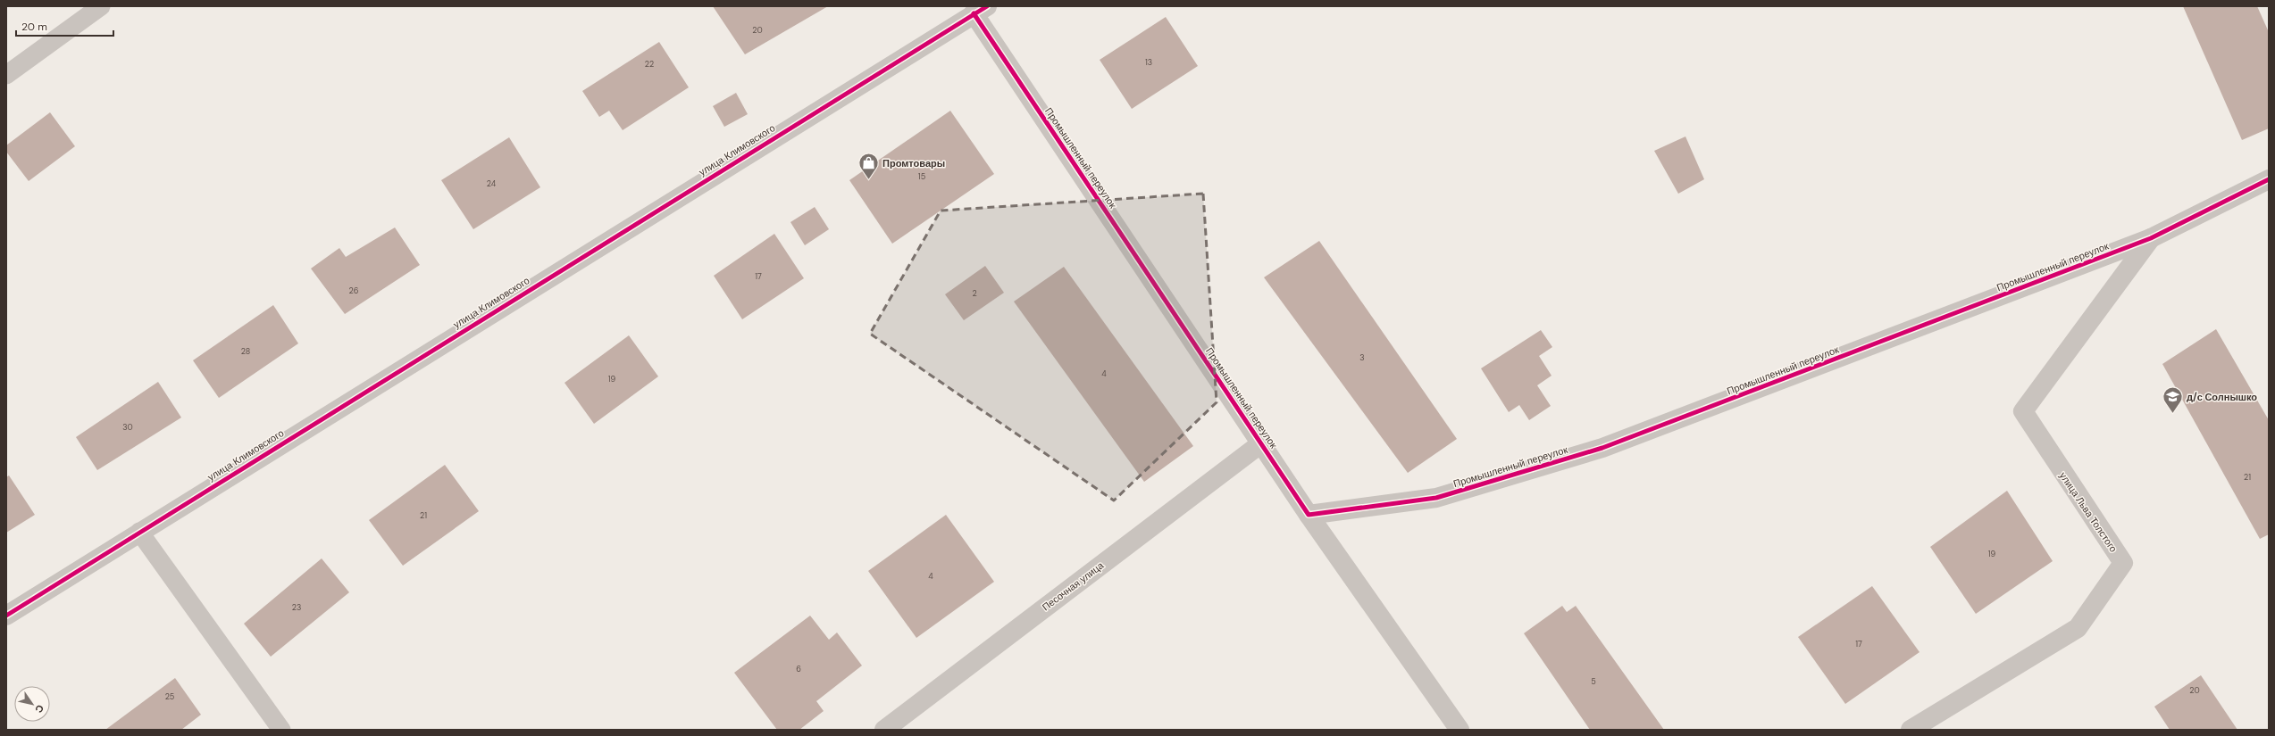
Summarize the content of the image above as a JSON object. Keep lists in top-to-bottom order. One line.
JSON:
{"streets":{"street":["улица Климовского","Промышленный переулок","улица Льва Толстого","Песочная улица"]},"crossings":[["улица Климовского","Промышленный переулок"],["Промышленный переулок","улица Льва Толстого"],["Промышленный переулок","Песочная улица"]],"places":{"shop":["Промтовары"],"school or university":["д/с Солнышко"]},"house_numbers":["20","13","22","15","24","17","26","2","28","3","4","19","30","21","21","19","4","23","17","6","5","20","25"],"scale_bar":"20 m","north":"bottom right"}
